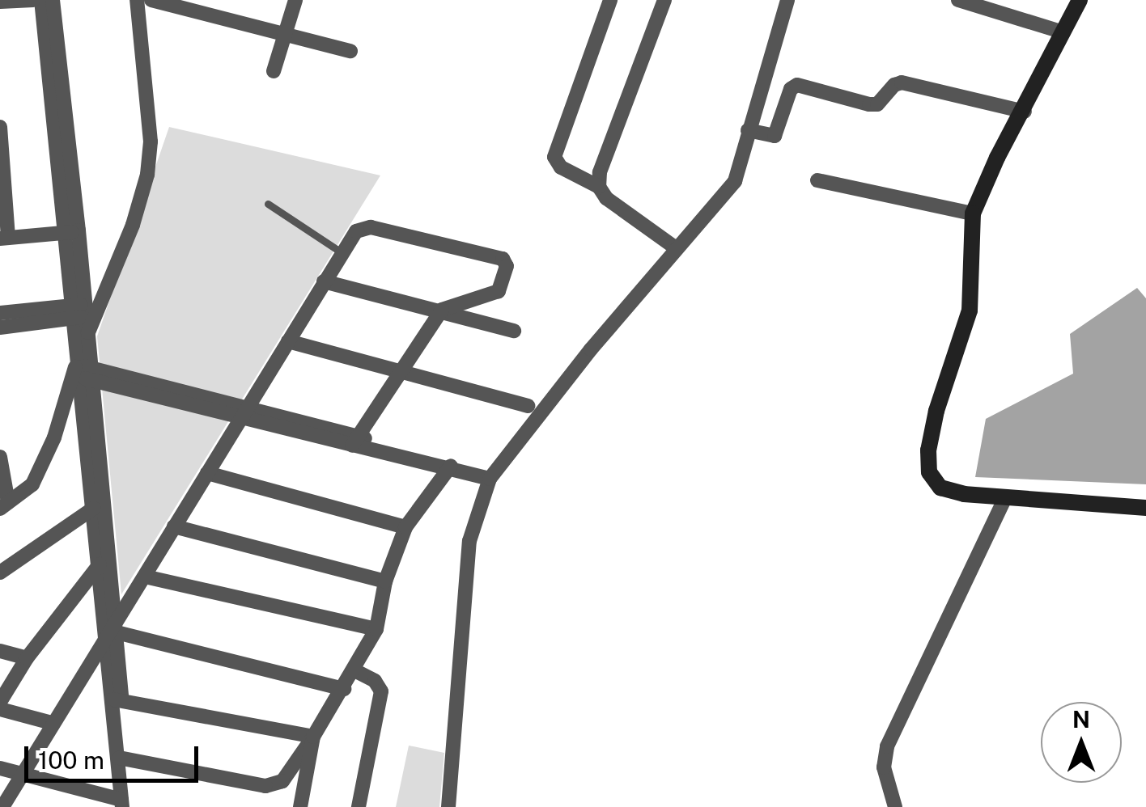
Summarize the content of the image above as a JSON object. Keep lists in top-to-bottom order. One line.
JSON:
{"scale_bar":"100 m","north":"top"}
